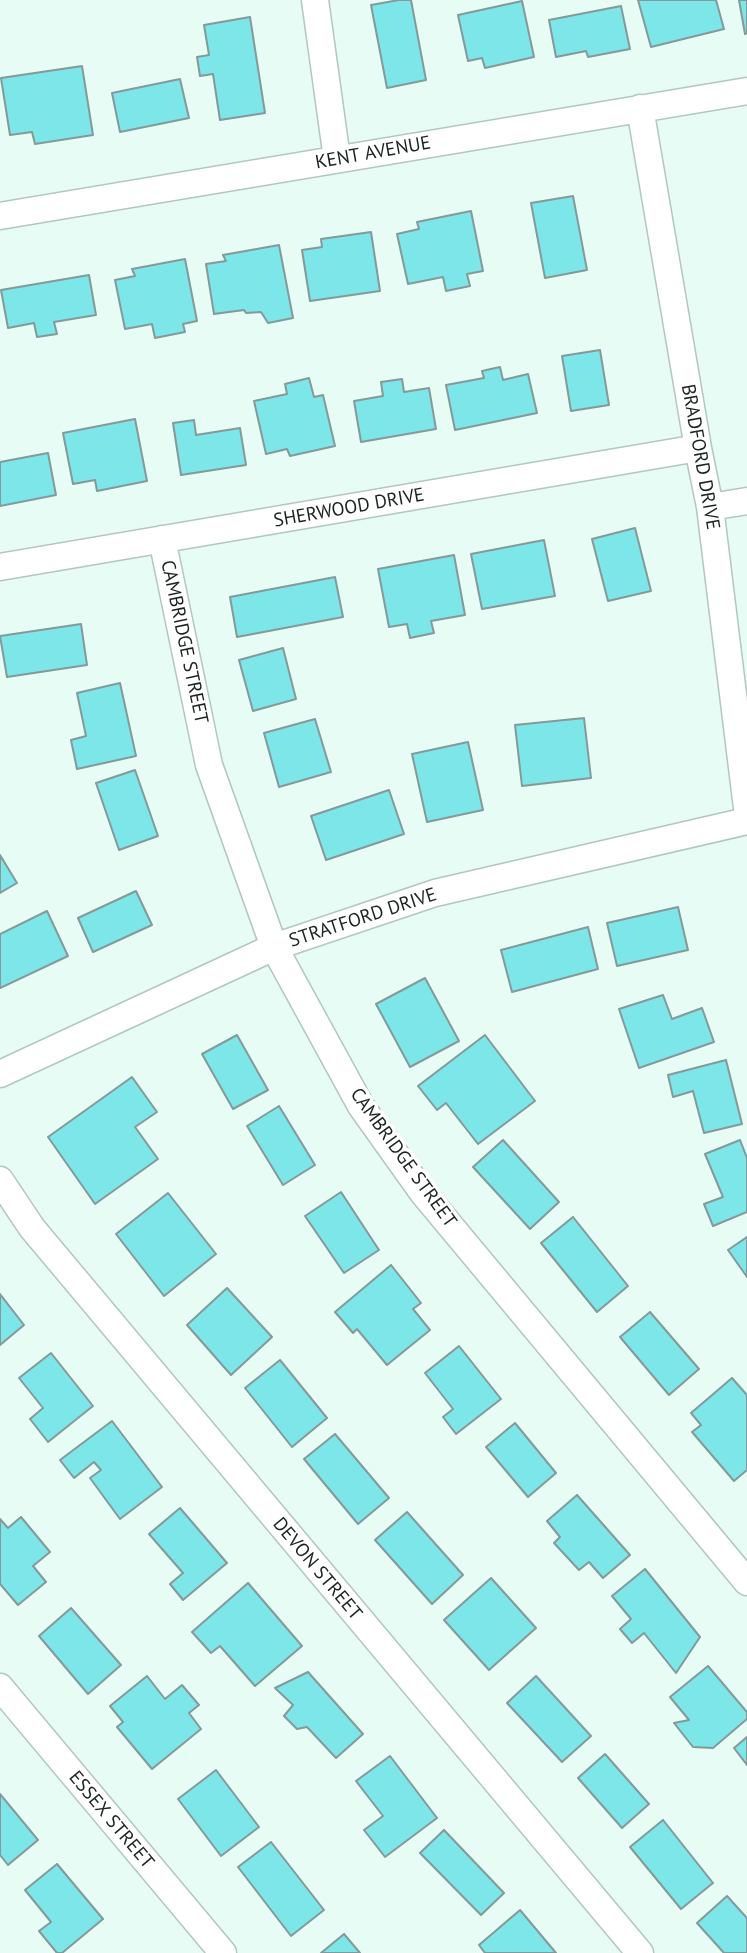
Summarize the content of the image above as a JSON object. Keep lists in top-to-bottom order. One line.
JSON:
{"streets":{"street":["KENT AVENUE","BRADFORD DRIVE","SHERWOOD DRIVE","CAMBRIDGE STREET","STRATFORD DRIVE","DEVON STREET","ESSEX STREET"]},"crossings":[["KENT AVENUE","BRADFORD DRIVE"],["BRADFORD DRIVE","SHERWOOD DRIVE"],["SHERWOOD DRIVE","CAMBRIDGE STREET"],["CAMBRIDGE STREET","STRATFORD DRIVE"]]}
